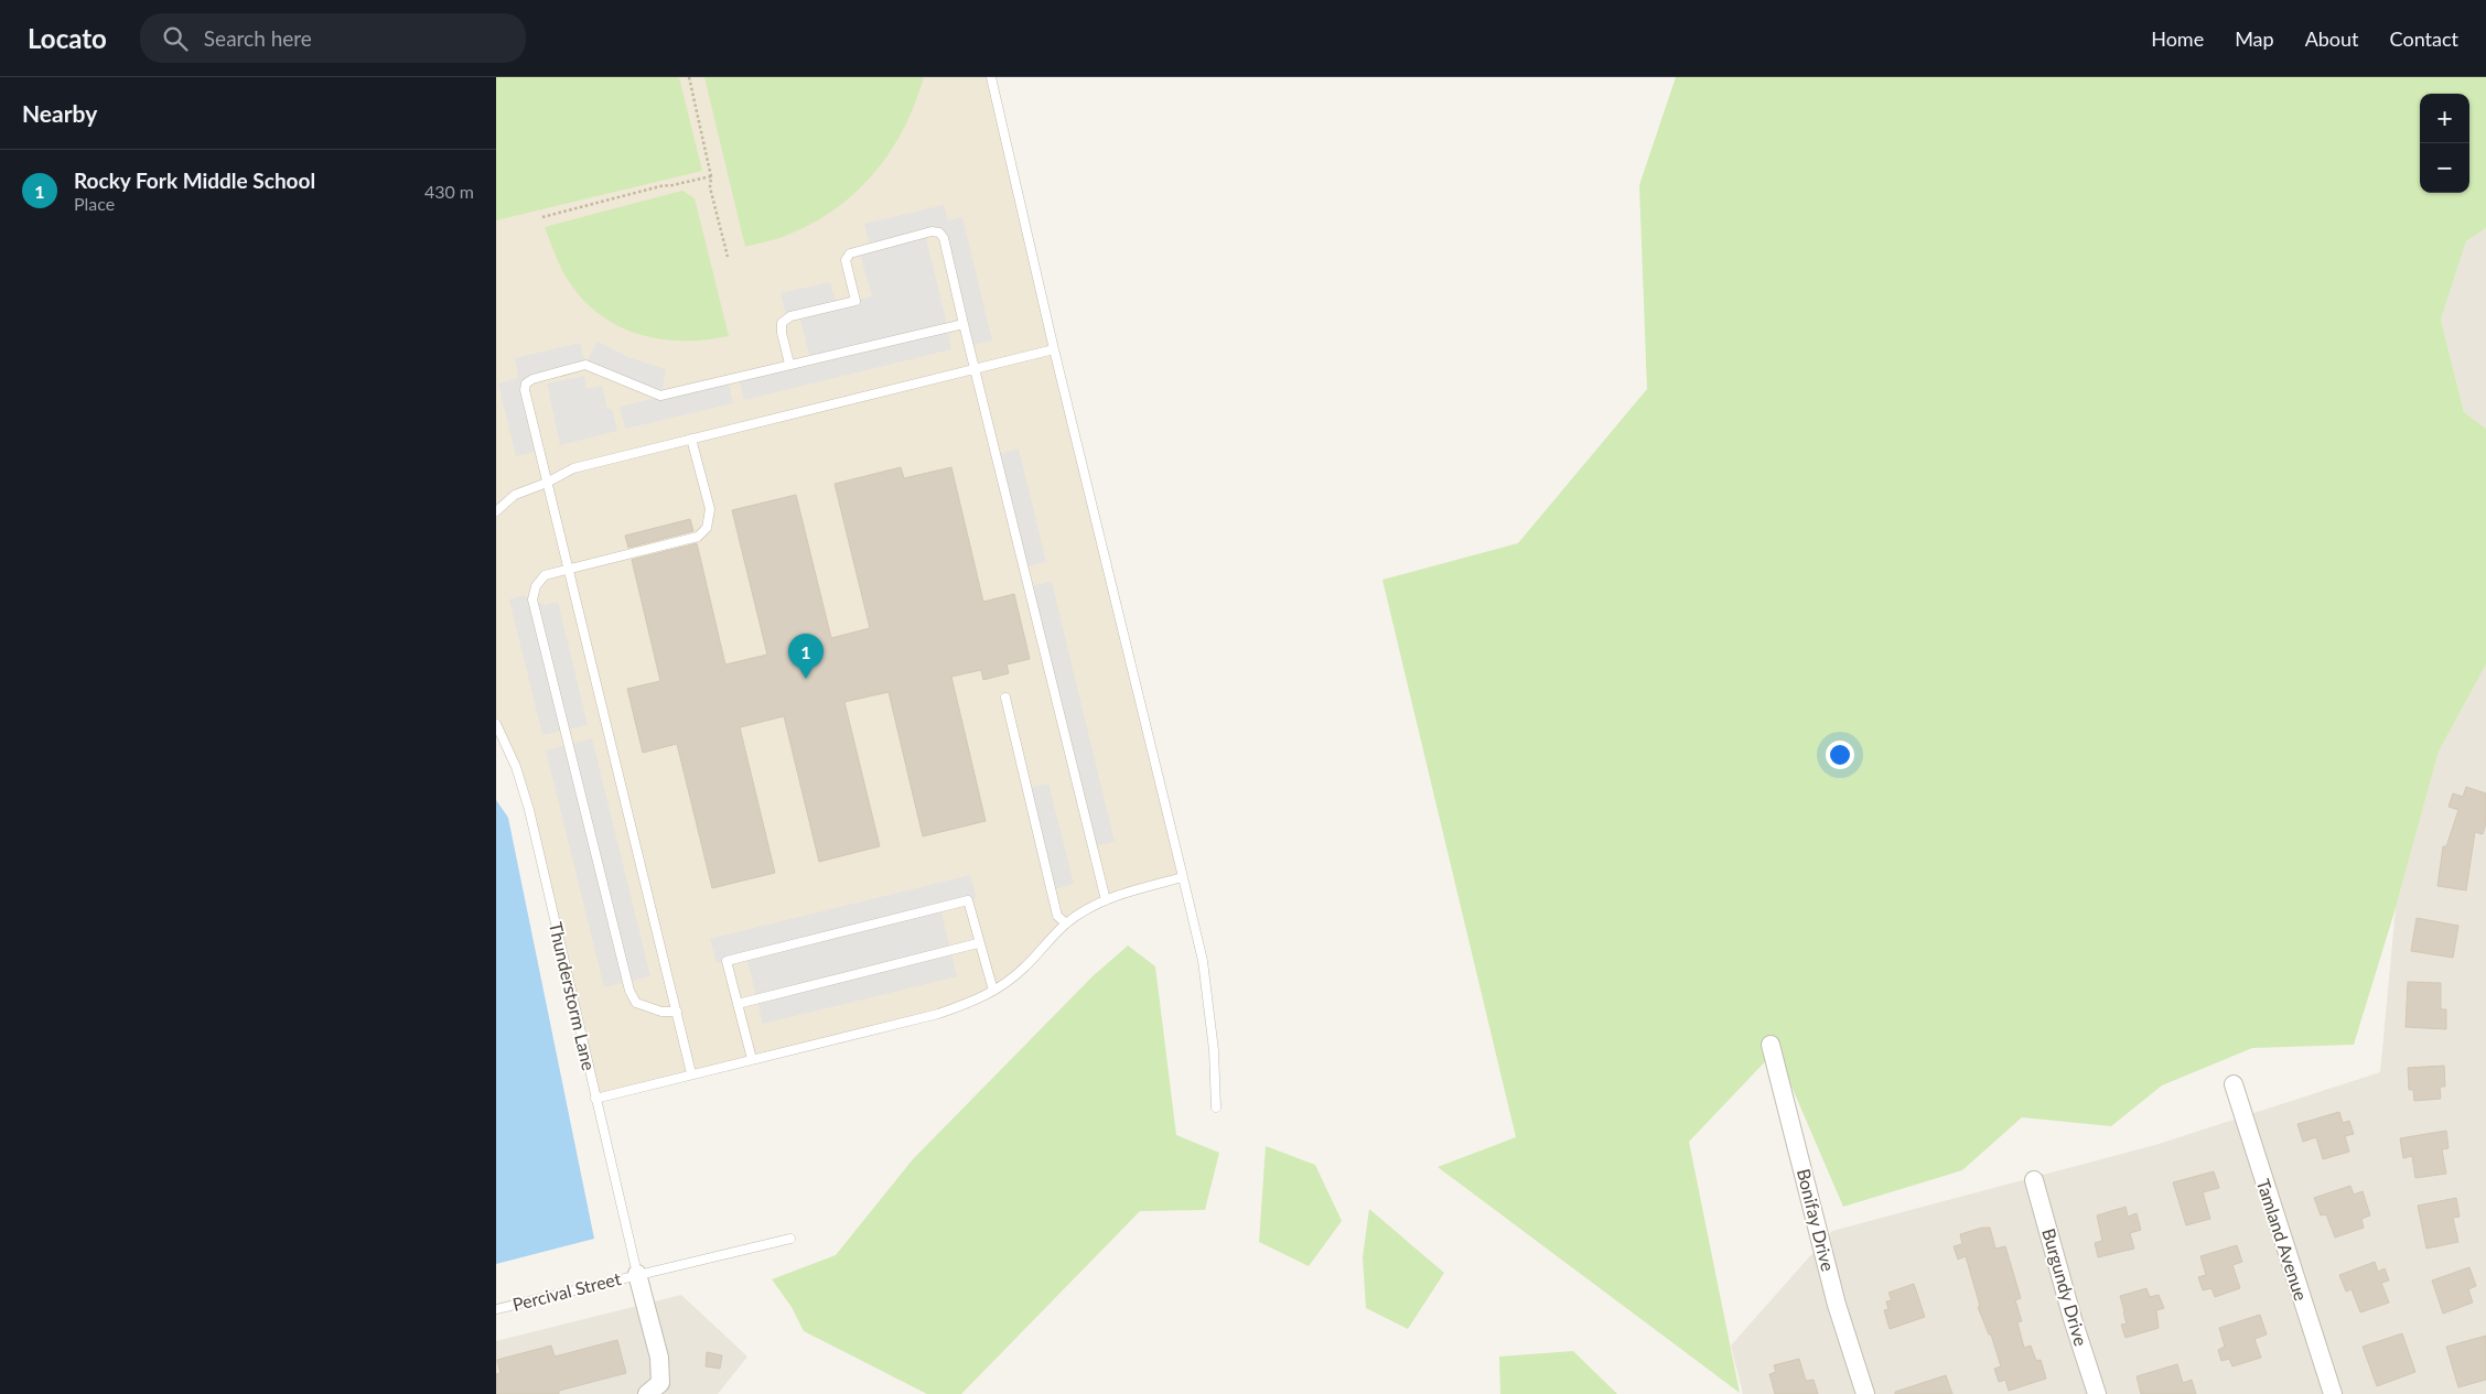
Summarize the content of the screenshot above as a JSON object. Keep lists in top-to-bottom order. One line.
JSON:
{"streets":{"street":["Bonifay Drive","Tamland Avenue","Burgundy Drive"],"lane":["Thunderstorm Lane","Percival Street"]},"crossings":[["Thunderstorm Lane","Percival Street"]],"page":{"header":"Locato","search":"Search here","nav":["Home","Map","About","Contact"],"heading":"Nearby","map_buttons":["+","−"],"list":[{"mark":"1","name":"Rocky Fork Middle School","note":"Place","value":"430 m"}],"pins":"1"}}
